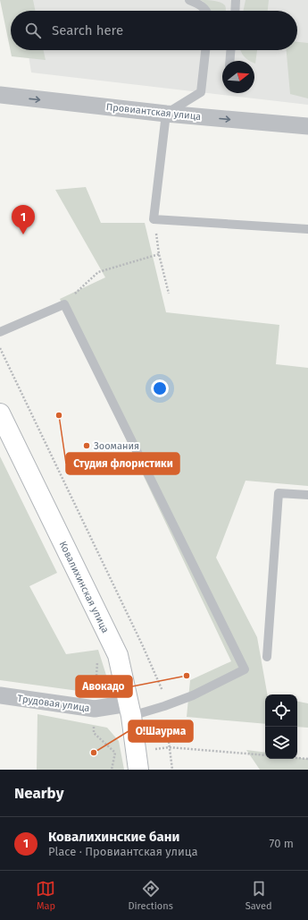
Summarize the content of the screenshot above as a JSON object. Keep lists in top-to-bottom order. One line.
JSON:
{"streets":{"street":["Провиантская улица","Ковалихинская улица","Трудовая улица"]},"crossings":[["Ковалихинская улица","Трудовая улица"]],"one_way":["Провиантская улица"],"places":["Студия флористики","Зоомания","Авокадо","О!Шаурма"],"north":"right","page":{"search":"Search here","pins":"1","heading":"Nearby","list":[{"mark":"1","name":"Ковалихинские бани","note":"Place · Провиантская улица","value":"70 m"}],"nav":["Map","Directions","Saved"]}}
